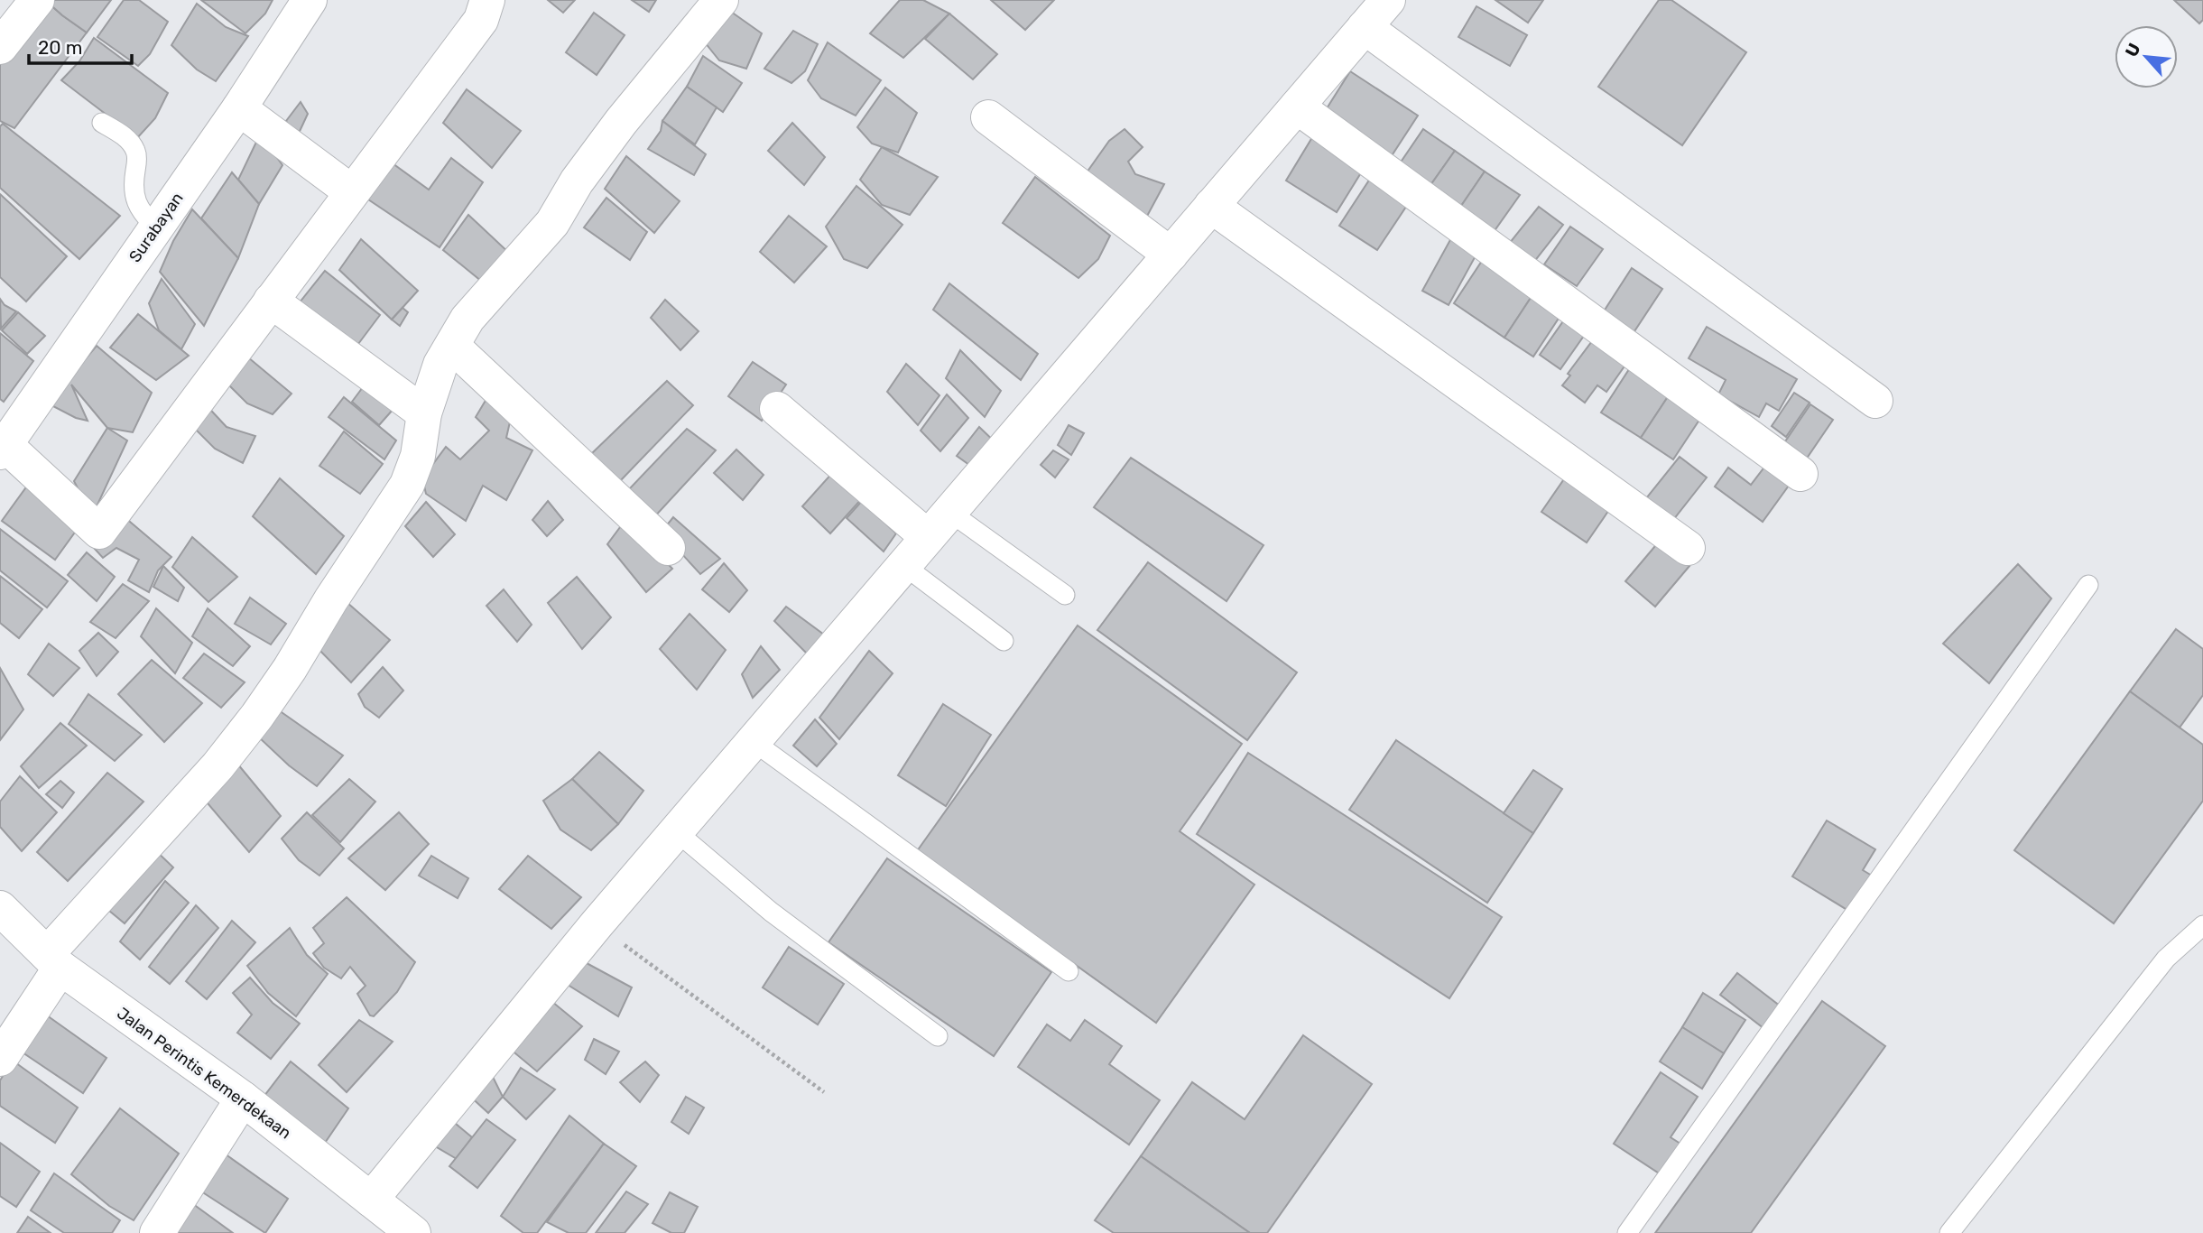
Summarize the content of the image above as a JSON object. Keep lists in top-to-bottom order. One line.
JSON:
{"streets":{"street":["Surabayan","Jalan Perintis Kemerdekaan"]},"scale_bar":"20 m","north":"top left"}
